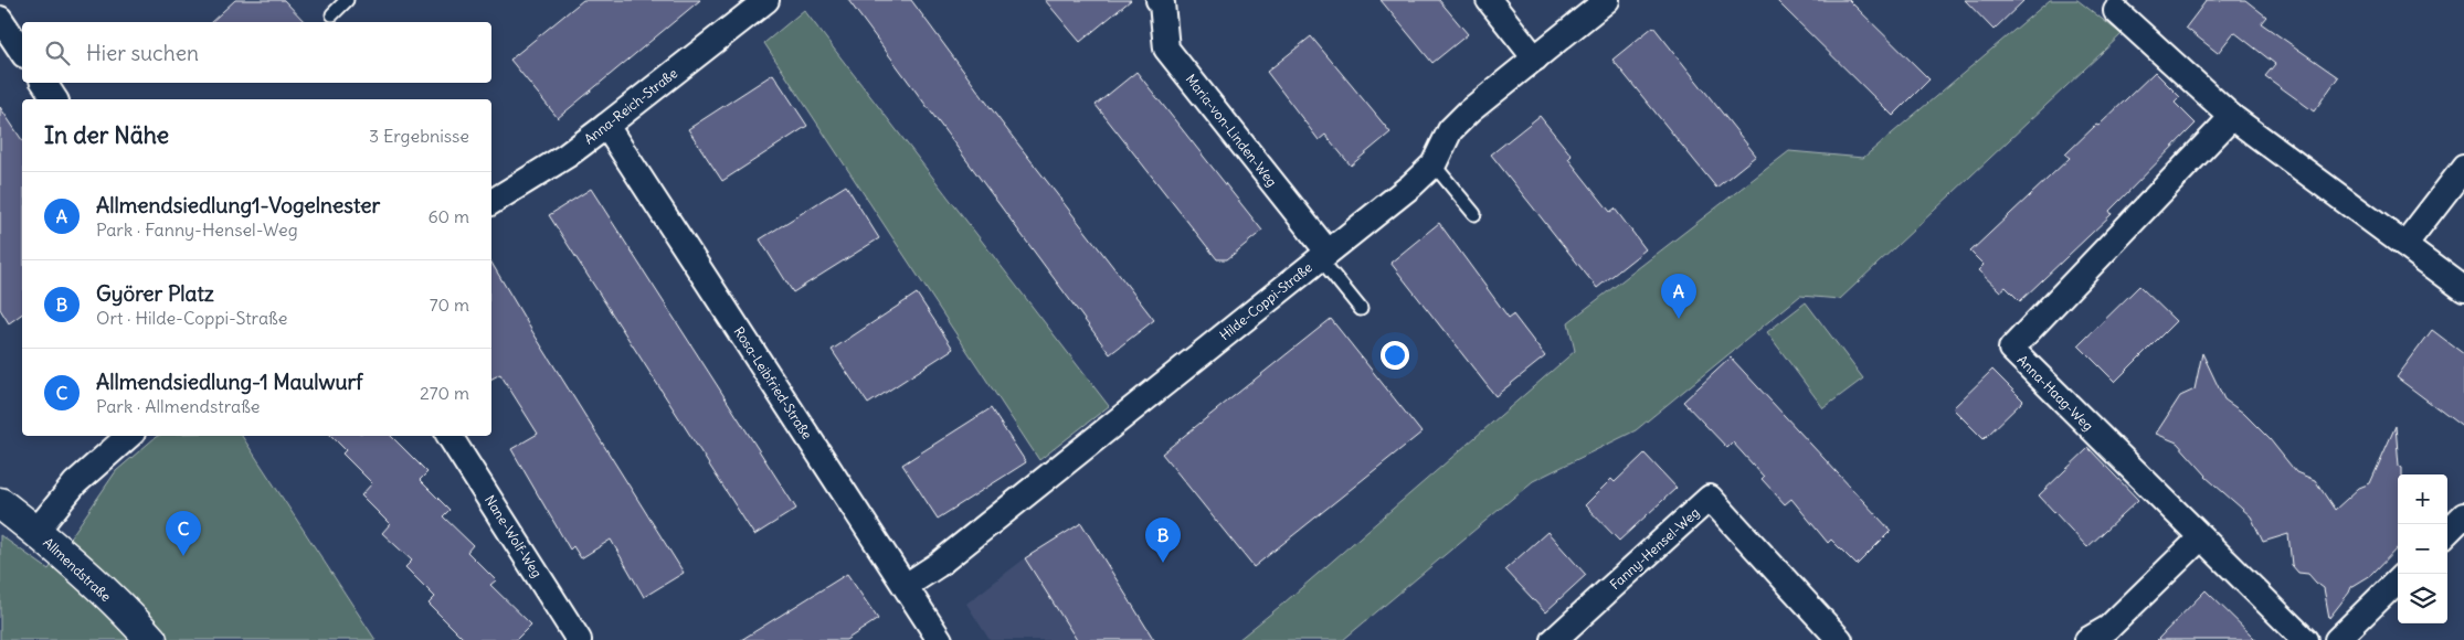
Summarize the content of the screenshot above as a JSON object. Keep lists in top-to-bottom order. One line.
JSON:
{"streets":{"main road":["Allmendstraße"],"street":["Anna-Reich-Straße","Maria-von-Linden-Weg","Hilde-Coppi-Straße","Rosa-Leibfried-Straße","Anna-Haag-Weg","Nane-Wolf-Weg","Fanny-Hensel-Weg"]},"crossings":[["Anna-Reich-Straße","Rosa-Leibfried-Straße"],["Maria-von-Linden-Weg","Hilde-Coppi-Straße"],["Hilde-Coppi-Straße","Rosa-Leibfried-Straße"]],"page":{"search":"Hier suchen","heading":["In der Nähe","3 Ergebnisse"],"list":[{"mark":"A","name":"Allmendsiedlung1-Vogelnester","note":"Park · Fanny-Hensel-Weg","value":"60 m"},{"mark":"B","name":"Györer Platz","note":"Ort · Hilde-Coppi-Straße","value":"70 m"},{"mark":"C","name":"Allmendsiedlung-1 Maulwurf","note":"Park · Allmendstraße","value":"270 m"}],"pins":["A","C","B"],"map_buttons":["+","−"]}}
